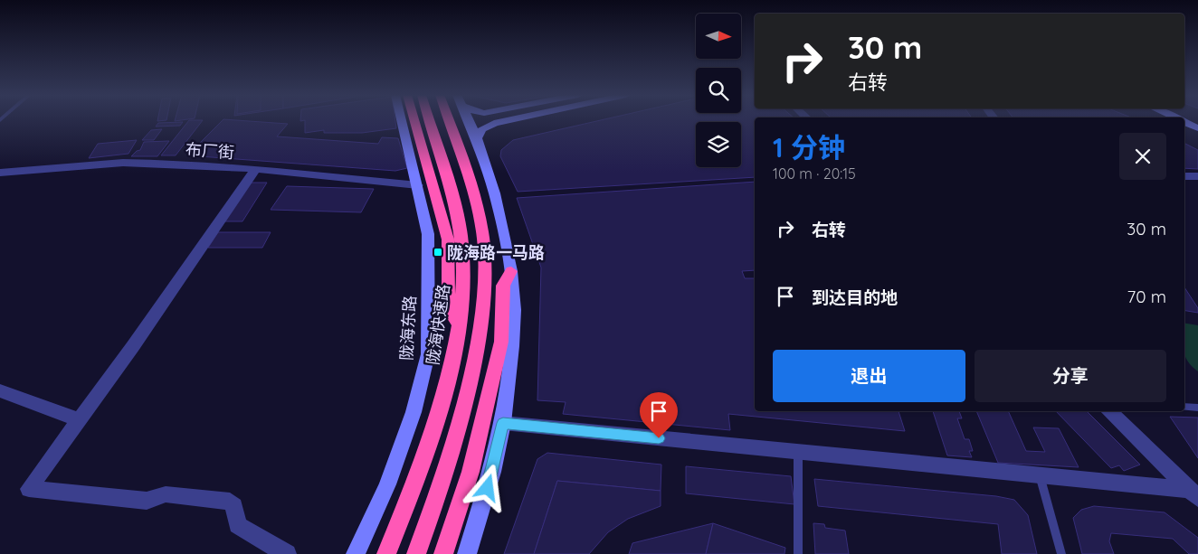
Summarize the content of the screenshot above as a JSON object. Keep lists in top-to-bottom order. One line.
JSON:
{"streets":{"highway":["陇海快速路"],"street":["布厂街","陇海东路"]},"crossings":[["布厂街","陇海东路"]],"places":{"transit":["陇海路一马路"]},"north":"right","page":{"turn":["30 m","右转"],"heading":["1 分钟","100 m · 20:15"],"list":[{"name":"右转","value":"30 m"},{"name":"到达目的地","value":"70 m"}],"buttons":["退出","分享"]}}
